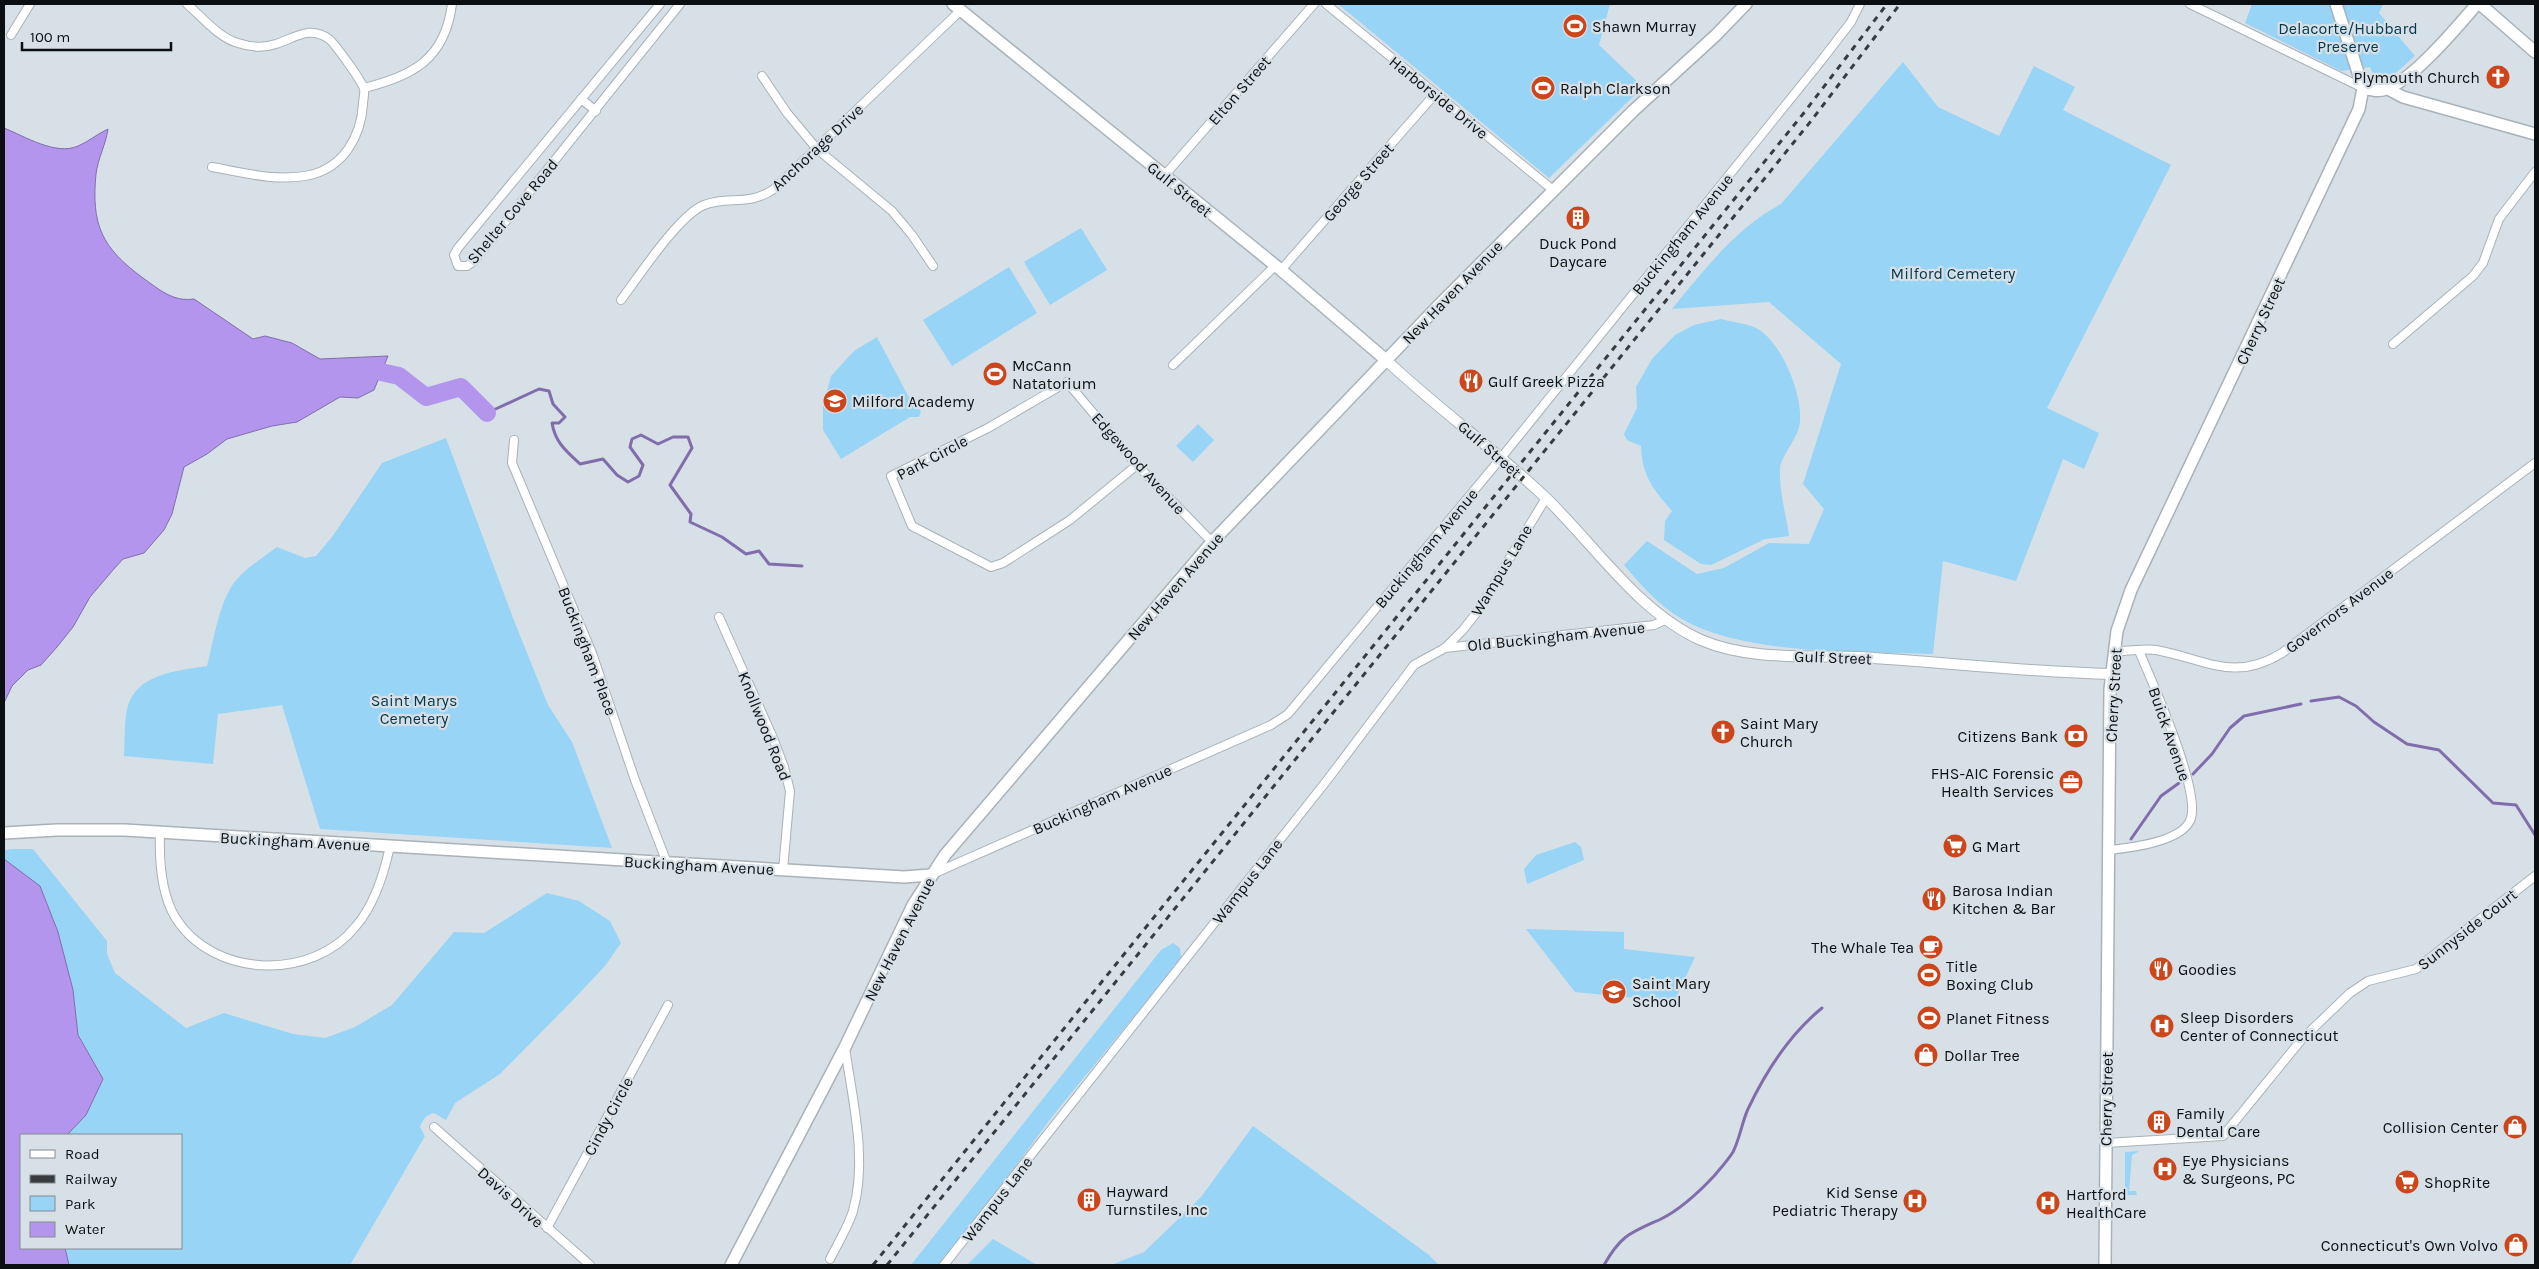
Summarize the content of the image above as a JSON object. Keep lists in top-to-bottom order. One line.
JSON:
{"streets":{"main road":["Gulf Street","Buckingham Avenue","New Haven Avenue","Cherry Street"],"street":["Elton Street","Harborside Drive","Anchorage Drive","George Street","Shelter Cove Road","Park Circle","Edgewood Avenue","Wampus Lane","Governors Avenue","Old Buckingham Avenue","Buckingham Place","Knollwood Road","Buick Avenue","Sunnyside Court","Cindy Circle","Davis Drive"]},"crossings":[["Elton Street","Gulf Street"],["Harborside Drive","George Street"],["Harborside Drive","New Haven Avenue"],["Anchorage Drive","Gulf Street"],["George Street","Gulf Street"],["Gulf Street","Buckingham Avenue"],["Gulf Street","New Haven Avenue"],["Gulf Street","Cherry Street"],["Gulf Street","Wampus Lane"],["Gulf Street","Old Buckingham Avenue"],["Buckingham Avenue","New Haven Avenue"],["Buckingham Avenue","Buckingham Place"],["Buckingham Avenue","Knollwood Road"],["New Haven Avenue","Edgewood Avenue"],["Cherry Street","Governors Avenue"],["Cherry Street","Buick Avenue"],["Cherry Street","Sunnyside Court"],["Park Circle","Edgewood Avenue"],["Wampus Lane","Old Buckingham Avenue"],["Governors Avenue","Buick Avenue"],["Cindy Circle","Davis Drive"]],"parks":["Delacorte/Hubbard Preserve","Milford Cemetery","Saint Marys Cemetery"],"places":{"sports":["Shawn Murray","Ralph Clarkson","McCann Natatorium","Title Boxing Club","Planet Fitness"],"church":["Plymouth Church","Saint Mary Church"],"building":["Duck Pond Daycare","Family Dental Care","Hayward Turnstiles, Inc"],"restaurant":["Gulf Greek Pizza","Barosa Indian Kitchen & Bar","Goodies"],"school or university":["Milford Academy","Saint Mary School"],"bank":["Citizens Bank"],"office":["FHS-AIC Forensic Health Services"],"supermarket":["G Mart","ShopRite"],"cafe":["The Whale Tea"],"hospital":["Sleep Disorders Center of Connecticut","Eye Physicians & Surgeons, PC","Kid Sense Pediatric Therapy","Hartford HealthCare"],"shop":["Dollar Tree","Collision Center","Connecticut's Own Volvo"]},"legend":["Road","Railway","Park","Water"],"scale_bar":"100 m"}
